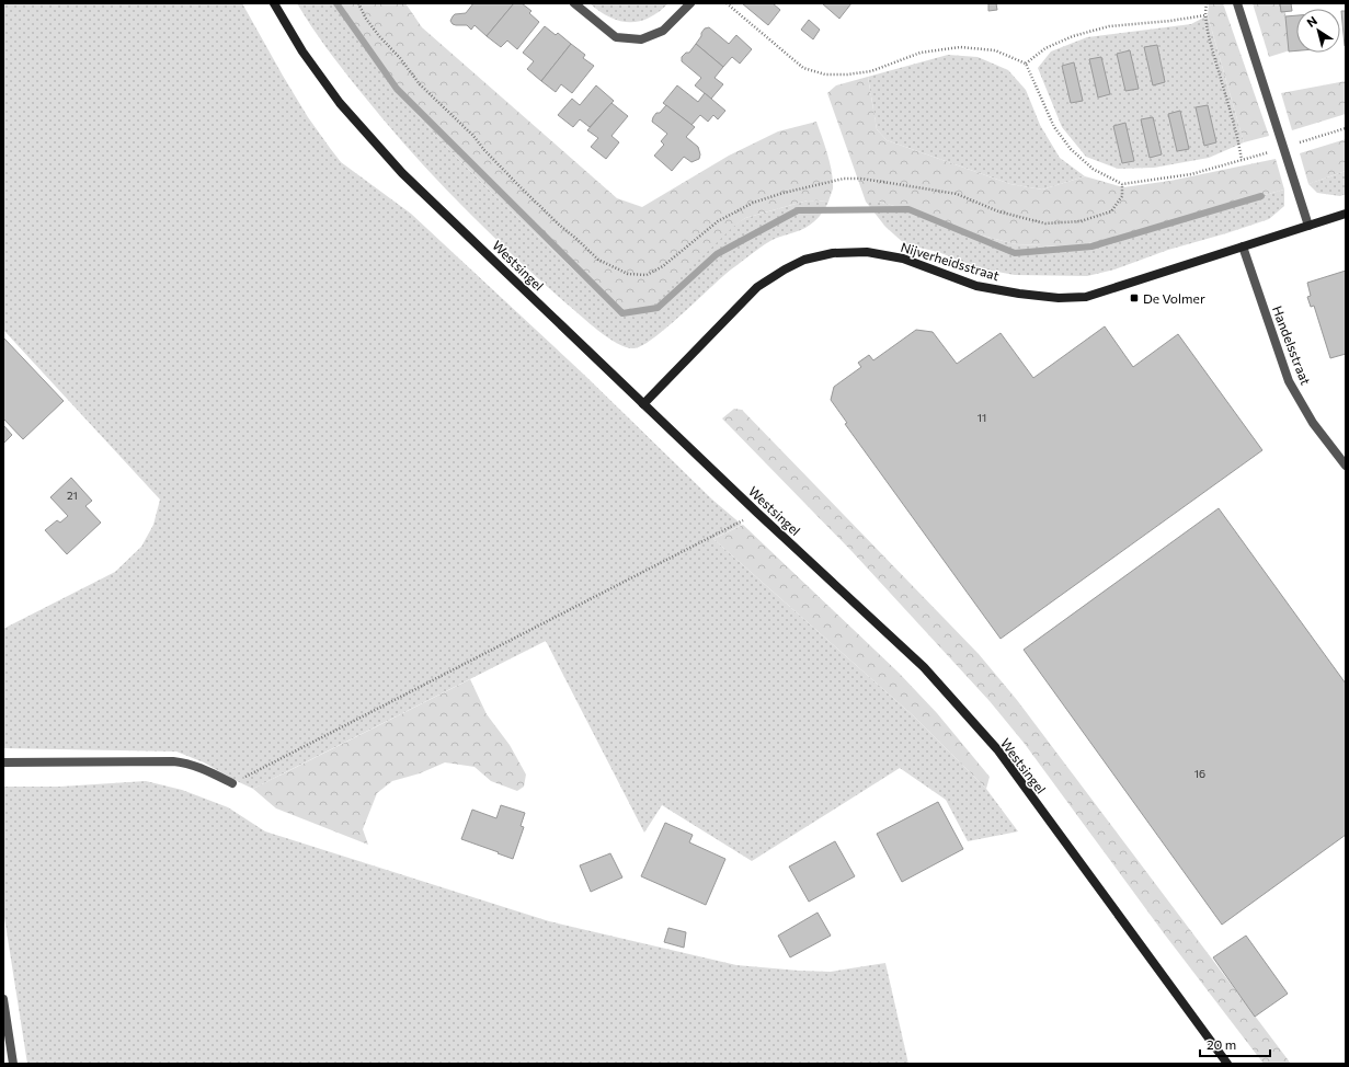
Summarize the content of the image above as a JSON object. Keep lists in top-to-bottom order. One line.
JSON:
{"streets":{"main road":["Nijverheidsstraat","Westsingel"],"street":["Handelsstraat"]},"crossings":[["Nijverheidsstraat","Westsingel"],["Nijverheidsstraat","Handelsstraat"]],"places":{"transit":["De Volmer"]},"house_numbers":["11","21","16"],"scale_bar":"20 m","north":"top left"}
